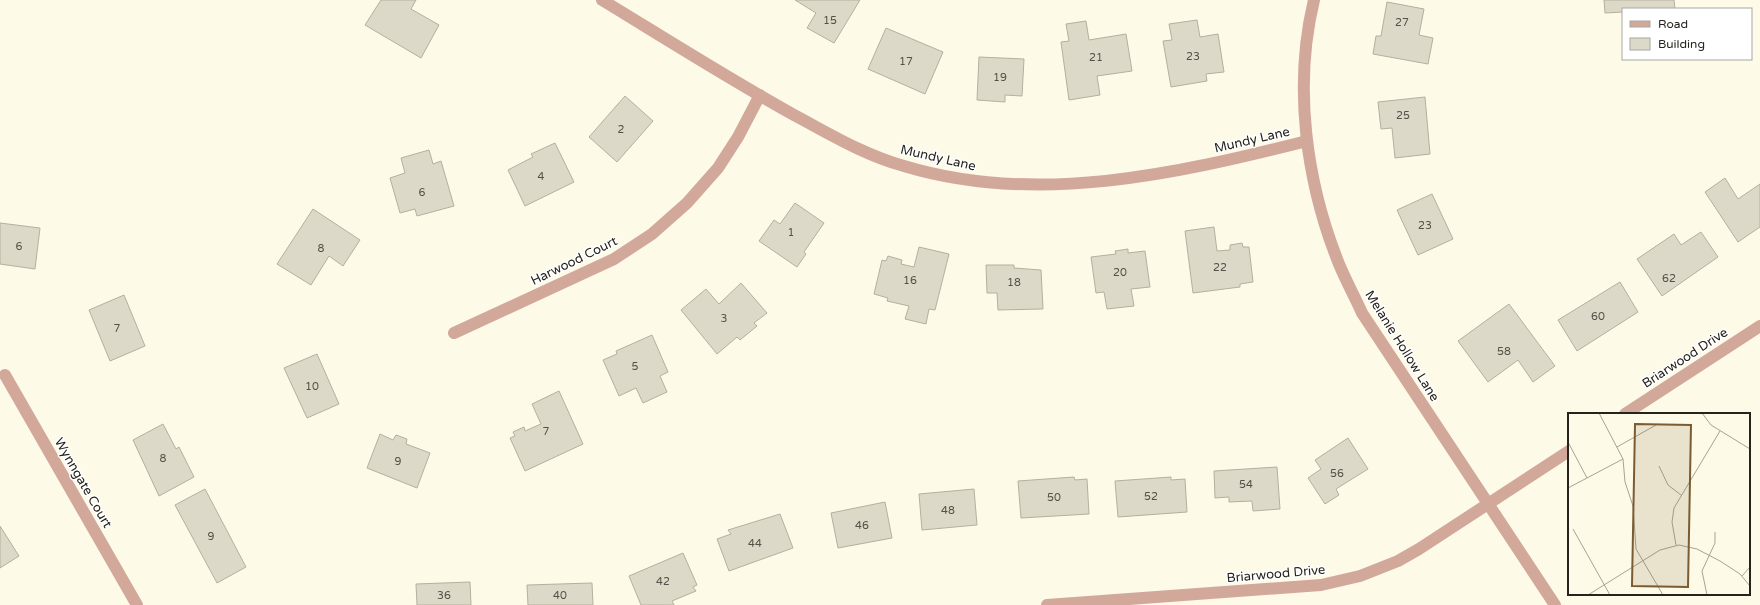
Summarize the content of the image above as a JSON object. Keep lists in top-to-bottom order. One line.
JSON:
{"streets":{"street":["Mundy Lane","Harwood Court","Melanie Hollow Lane","Briarwood Drive","Wynngate Court"]},"crossings":[["Mundy Lane","Harwood Court"],["Mundy Lane","Melanie Hollow Lane"],["Melanie Hollow Lane","Briarwood Drive"]],"house_numbers":["15","27","23","21","17","19","25","2","4","6","23","1","6","8","22","20","62","16","18","60","3","7","58","5","10","7","8","9","56","54","52","50","48","46","9","44","42","36","40"],"legend":["Road","Building"]}
